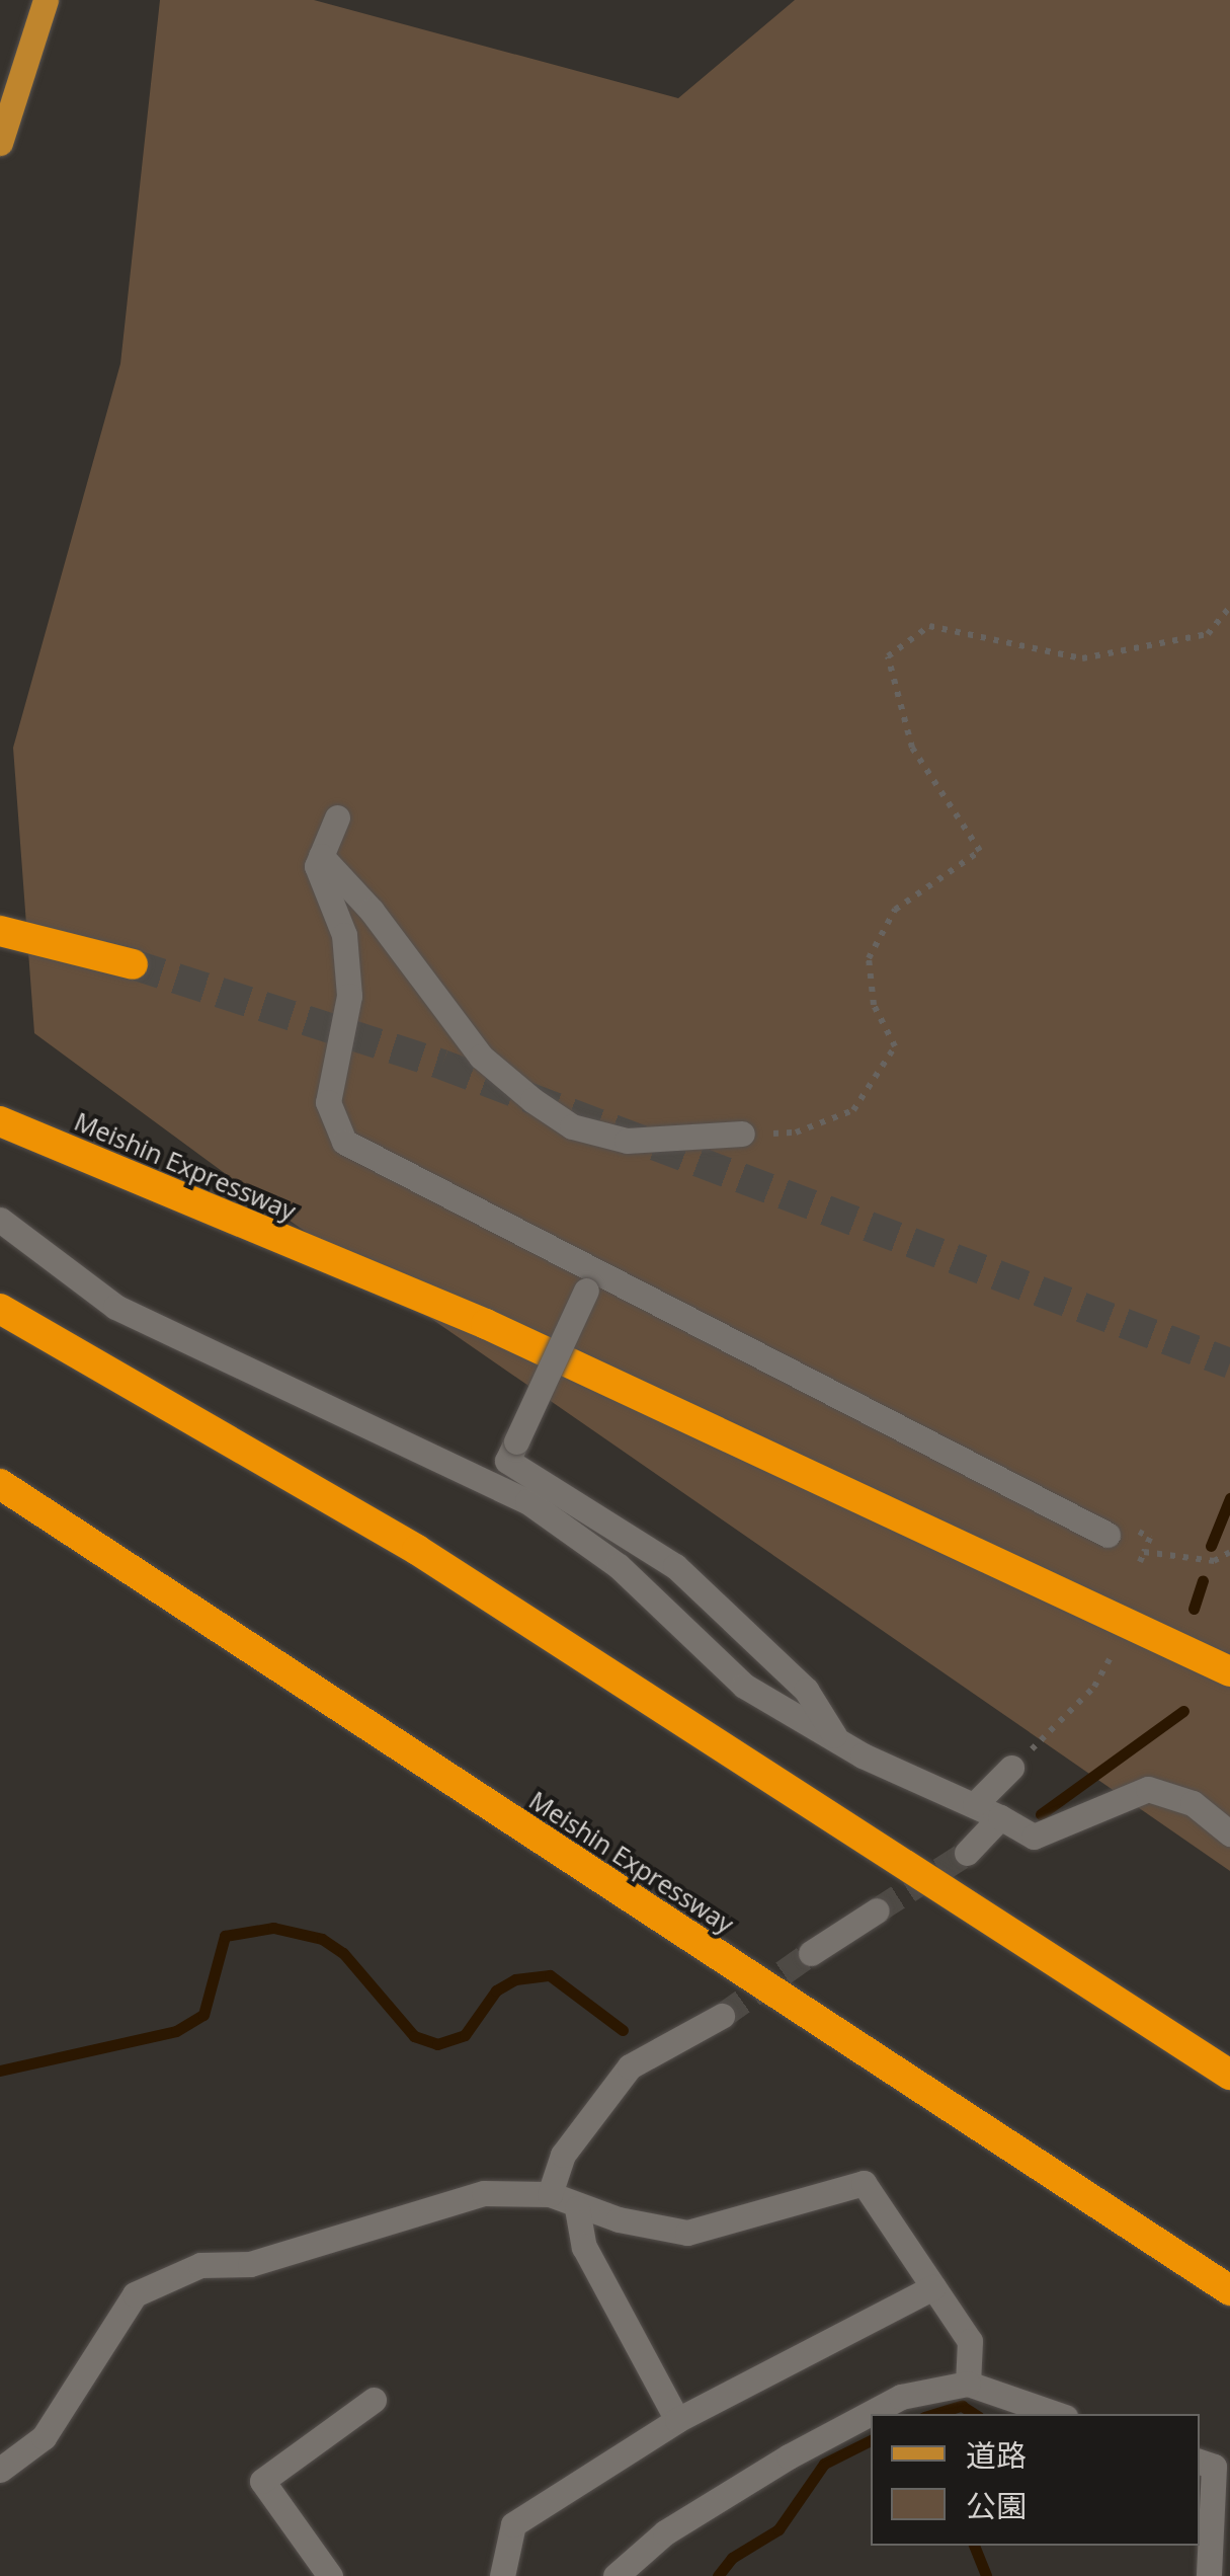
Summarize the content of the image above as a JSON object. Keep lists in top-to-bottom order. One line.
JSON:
{"streets":{"highway":["Meishin Expressway"]},"legend":["道路","公園"]}
